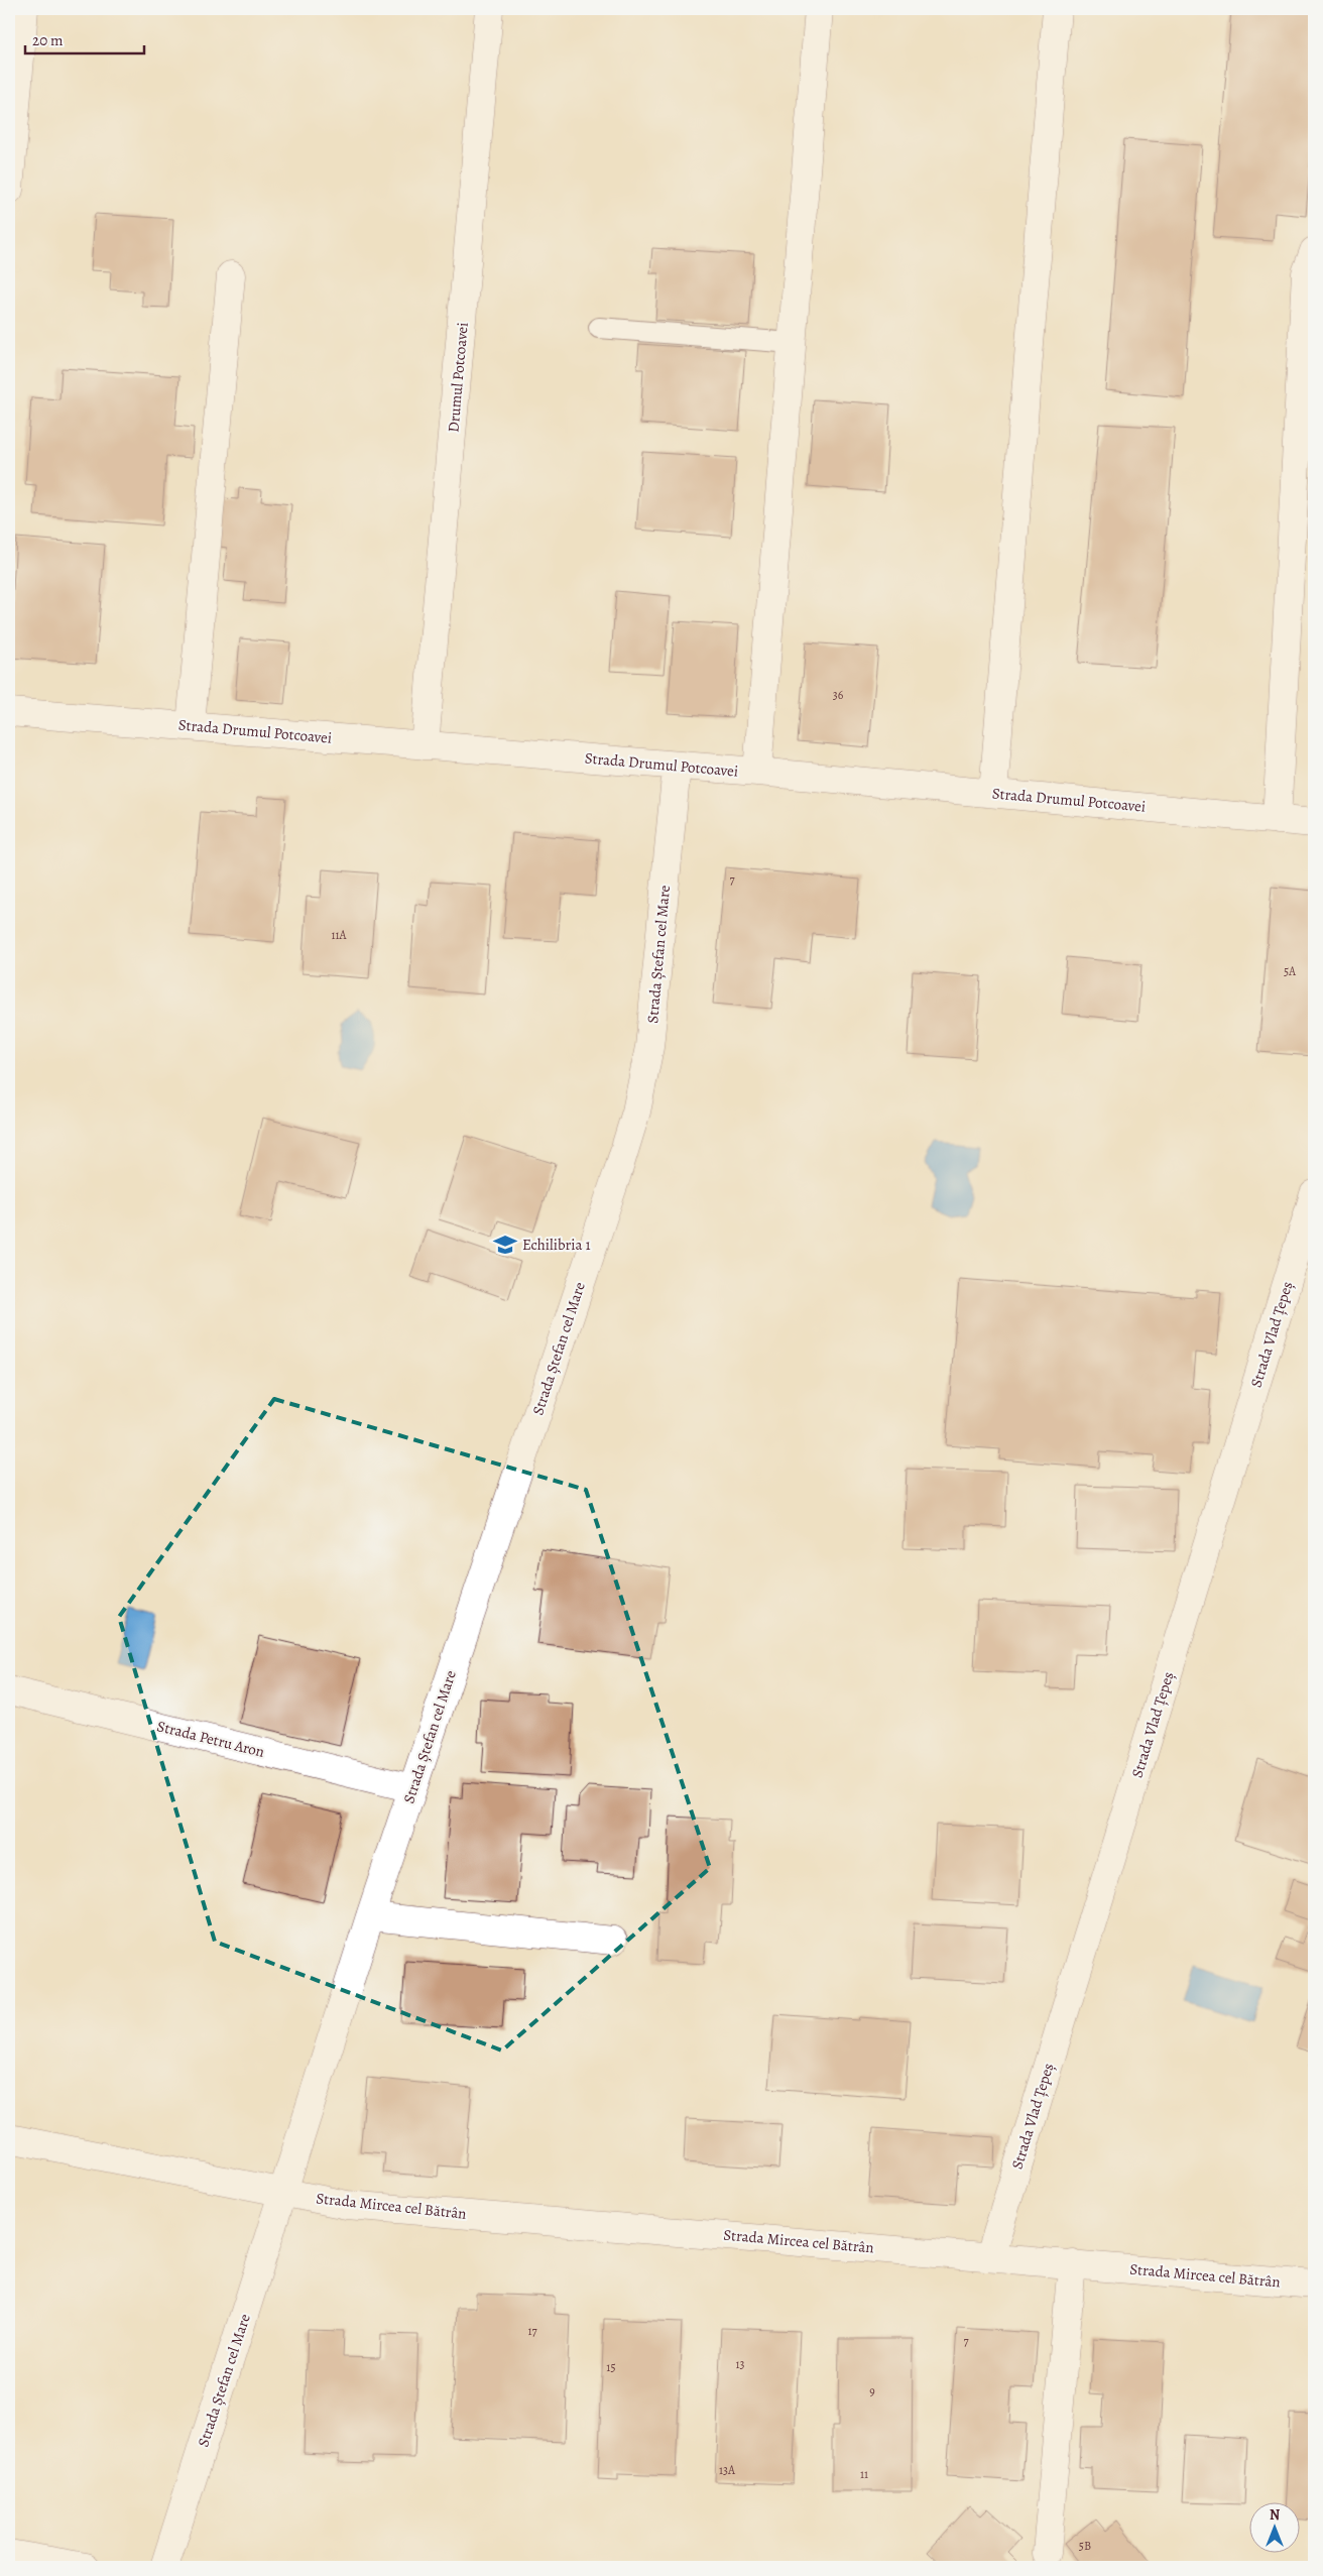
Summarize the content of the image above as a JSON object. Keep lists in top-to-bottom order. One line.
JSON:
{"streets":{"street":["Drumul Potcoavei","Strada Drumul Potcoavei","Strada Ștefan cel Mare","Strada Vlad Țepeș","Strada Petru Aron","Strada Mircea cel Bătrân"]},"crossings":[["Drumul Potcoavei","Strada Drumul Potcoavei"],["Strada Drumul Potcoavei","Strada Ștefan cel Mare"],["Strada Ștefan cel Mare","Strada Petru Aron"],["Strada Ștefan cel Mare","Strada Mircea cel Bătrân"],["Strada Vlad Țepeș","Strada Mircea cel Bătrân"]],"places":{"school or university":["Echilibria 1"]},"house_numbers":["36","7","11A","5A","17","7","13","15","9","13A","11","5B"],"scale_bar":"20 m","north":"top"}
